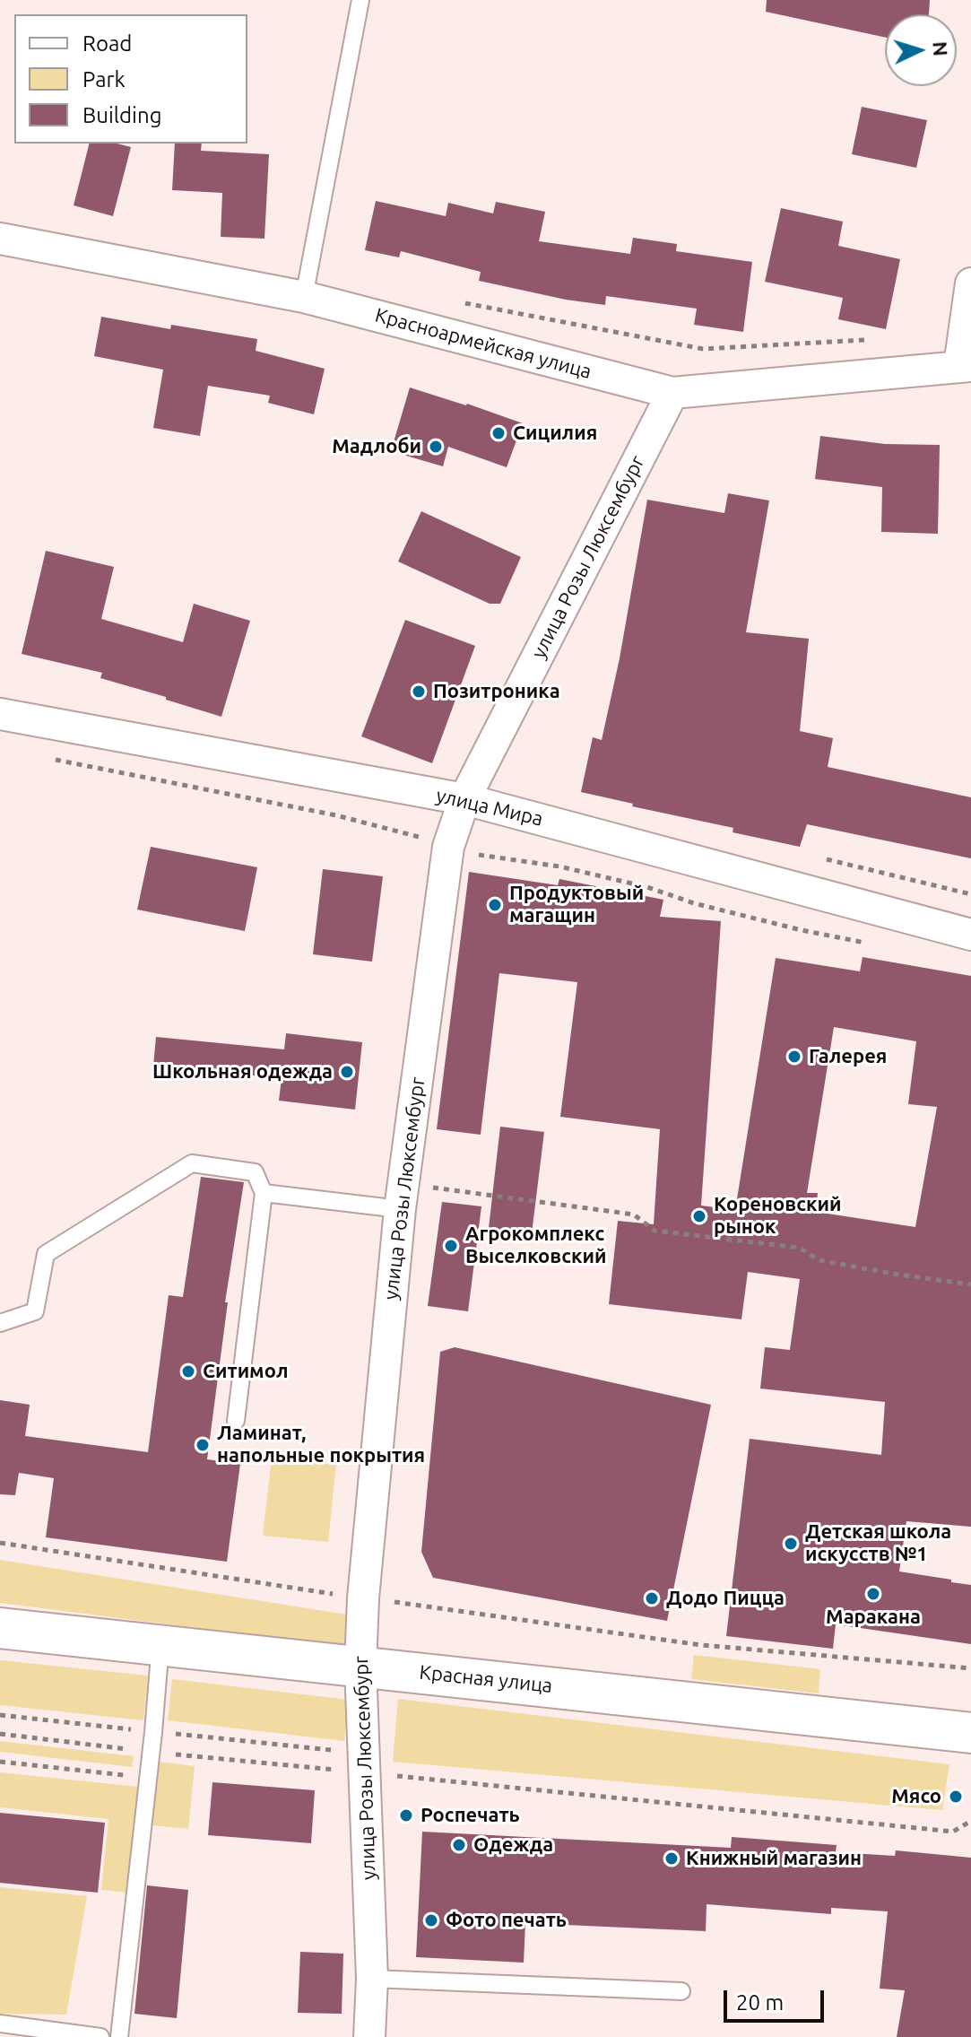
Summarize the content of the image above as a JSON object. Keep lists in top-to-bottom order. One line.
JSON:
{"streets":{"main road":["Красная улица"],"street":["Красноармейская улица","улица Розы Люксембург","улица Мира"]},"crossings":[["Красноармейская улица","улица Розы Люксембург"],["улица Розы Люксембург","улица Мира"],["улица Розы Люксембург","Красная улица"]],"places":["Сицилия","Мадлоби","Позитроника","Продуктовый магащин","Галерея","Школьная одежда","Кореновский рынок","Агрокомплекс Выселковский","Ситимол","Ламинат, напольные покрытия","Детская школа искусств №1","Маракана","Додо Пицца","Мясо","Роспечать","Одежда","Книжный магазин","Фото печать"],"legend":["Road","Park","Building"],"scale_bar":"20 m","north":"right"}
